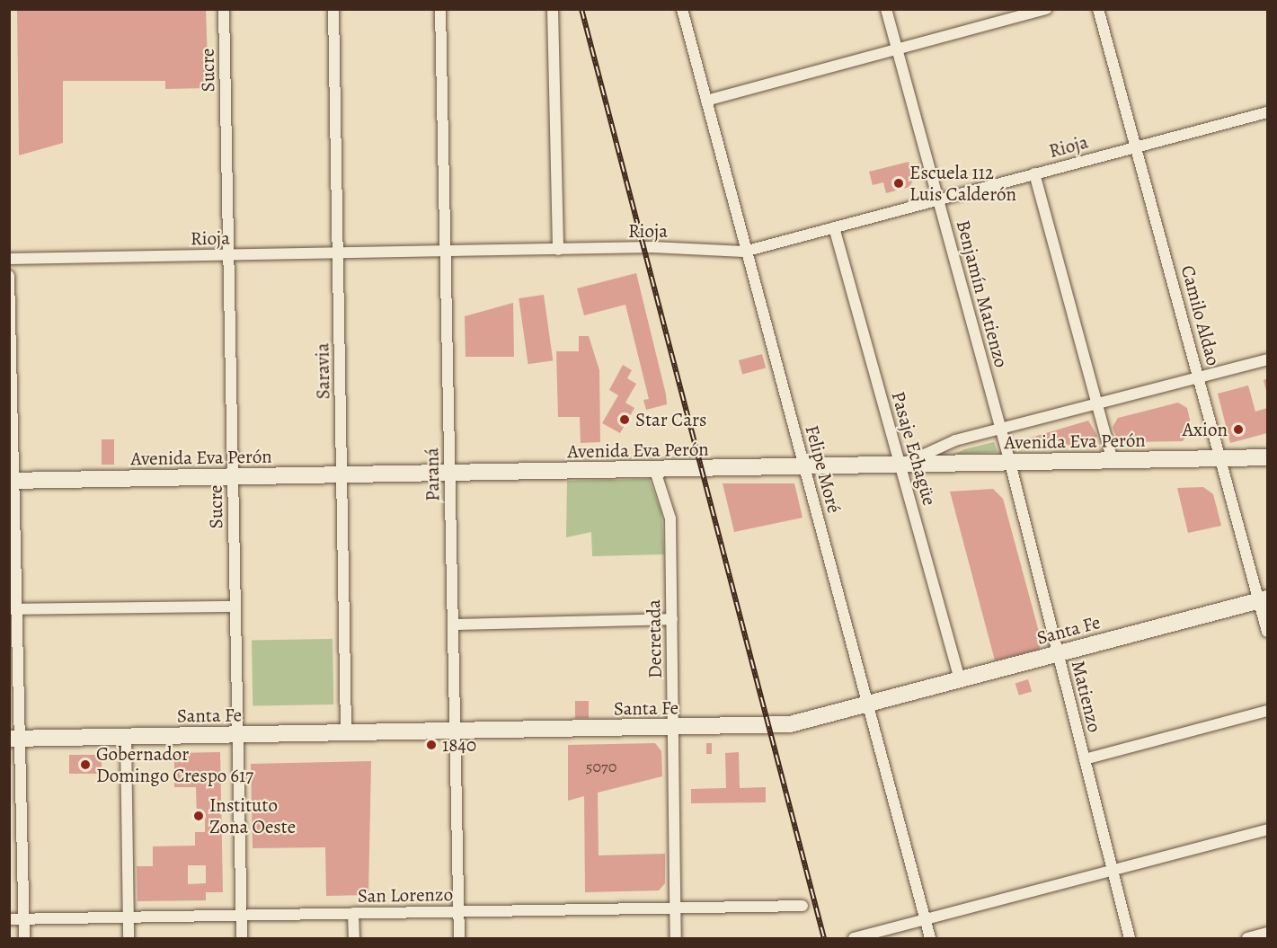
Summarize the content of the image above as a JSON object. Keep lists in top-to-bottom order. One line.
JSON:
{"streets":{"main road":["Avenida Eva Perón","Santa Fe"],"street":["Sucre","Rioja","Benjamín Matienzo","Camilo Aldao","Saravia","Pasaje Echagüe","Felipe Moré","Paraná","Decretada","Matienzo","San Lorenzo"]},"crossings":[["Sucre","Rioja"],["Sucre","Avenida Eva Perón"],["Sucre","Santa Fe"],["Sucre","San Lorenzo"],["Rioja","Benjamín Matienzo"],["Rioja","Camilo Aldao"],["Rioja","Saravia"],["Rioja","Pasaje Echagüe"],["Rioja","Felipe Moré"],["Rioja","Paraná"],["Benjamín Matienzo","Avenida Eva Perón"],["Benjamín Matienzo","Matienzo"],["Camilo Aldao","Avenida Eva Perón"],["Camilo Aldao","Santa Fe"],["Saravia","Avenida Eva Perón"],["Saravia","Santa Fe"],["Avenida Eva Perón","Pasaje Echagüe"],["Avenida Eva Perón","Felipe Moré"],["Avenida Eva Perón","Paraná"],["Avenida Eva Perón","Decretada"],["Avenida Eva Perón","Matienzo"],["Pasaje Echagüe","Santa Fe"],["Felipe Moré","Santa Fe"],["Paraná","Santa Fe"],["Paraná","San Lorenzo"],["Santa Fe","Decretada"],["Santa Fe","Matienzo"],["Decretada","San Lorenzo"]],"places":["Escuela 112 Luis Calderón","Star Cars","Axion","1840","Gobernador Domingo Crespo 617","Instituto Zona Oeste"],"house_numbers":["5070"]}
